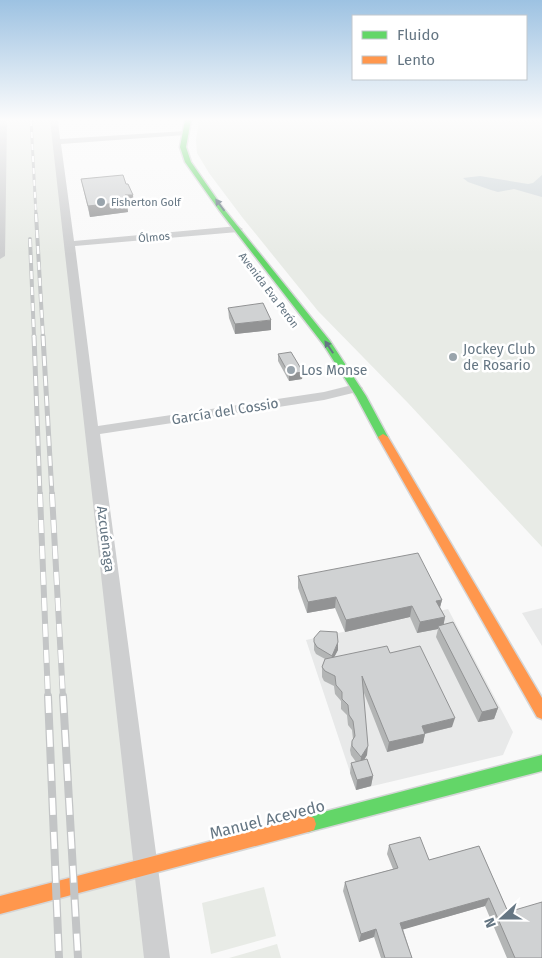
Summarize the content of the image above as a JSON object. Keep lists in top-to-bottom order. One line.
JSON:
{"streets":{"main road":["Avenida Eva Perón","Manuel Acevedo"],"street":["Ólmos","García del Cossio","Azcuénaga"]},"crossings":[["Ólmos","Avenida Eva Perón"],["Ólmos","Azcuénaga"],["Avenida Eva Perón","García del Cossio"],["García del Cossio","Azcuénaga"],["Azcuénaga","Manuel Acevedo"]],"places":["Fisherton Golf","Jockey Club de Rosario","Los Monse"],"legend":["Fluido","Lento"],"north":"left"}
